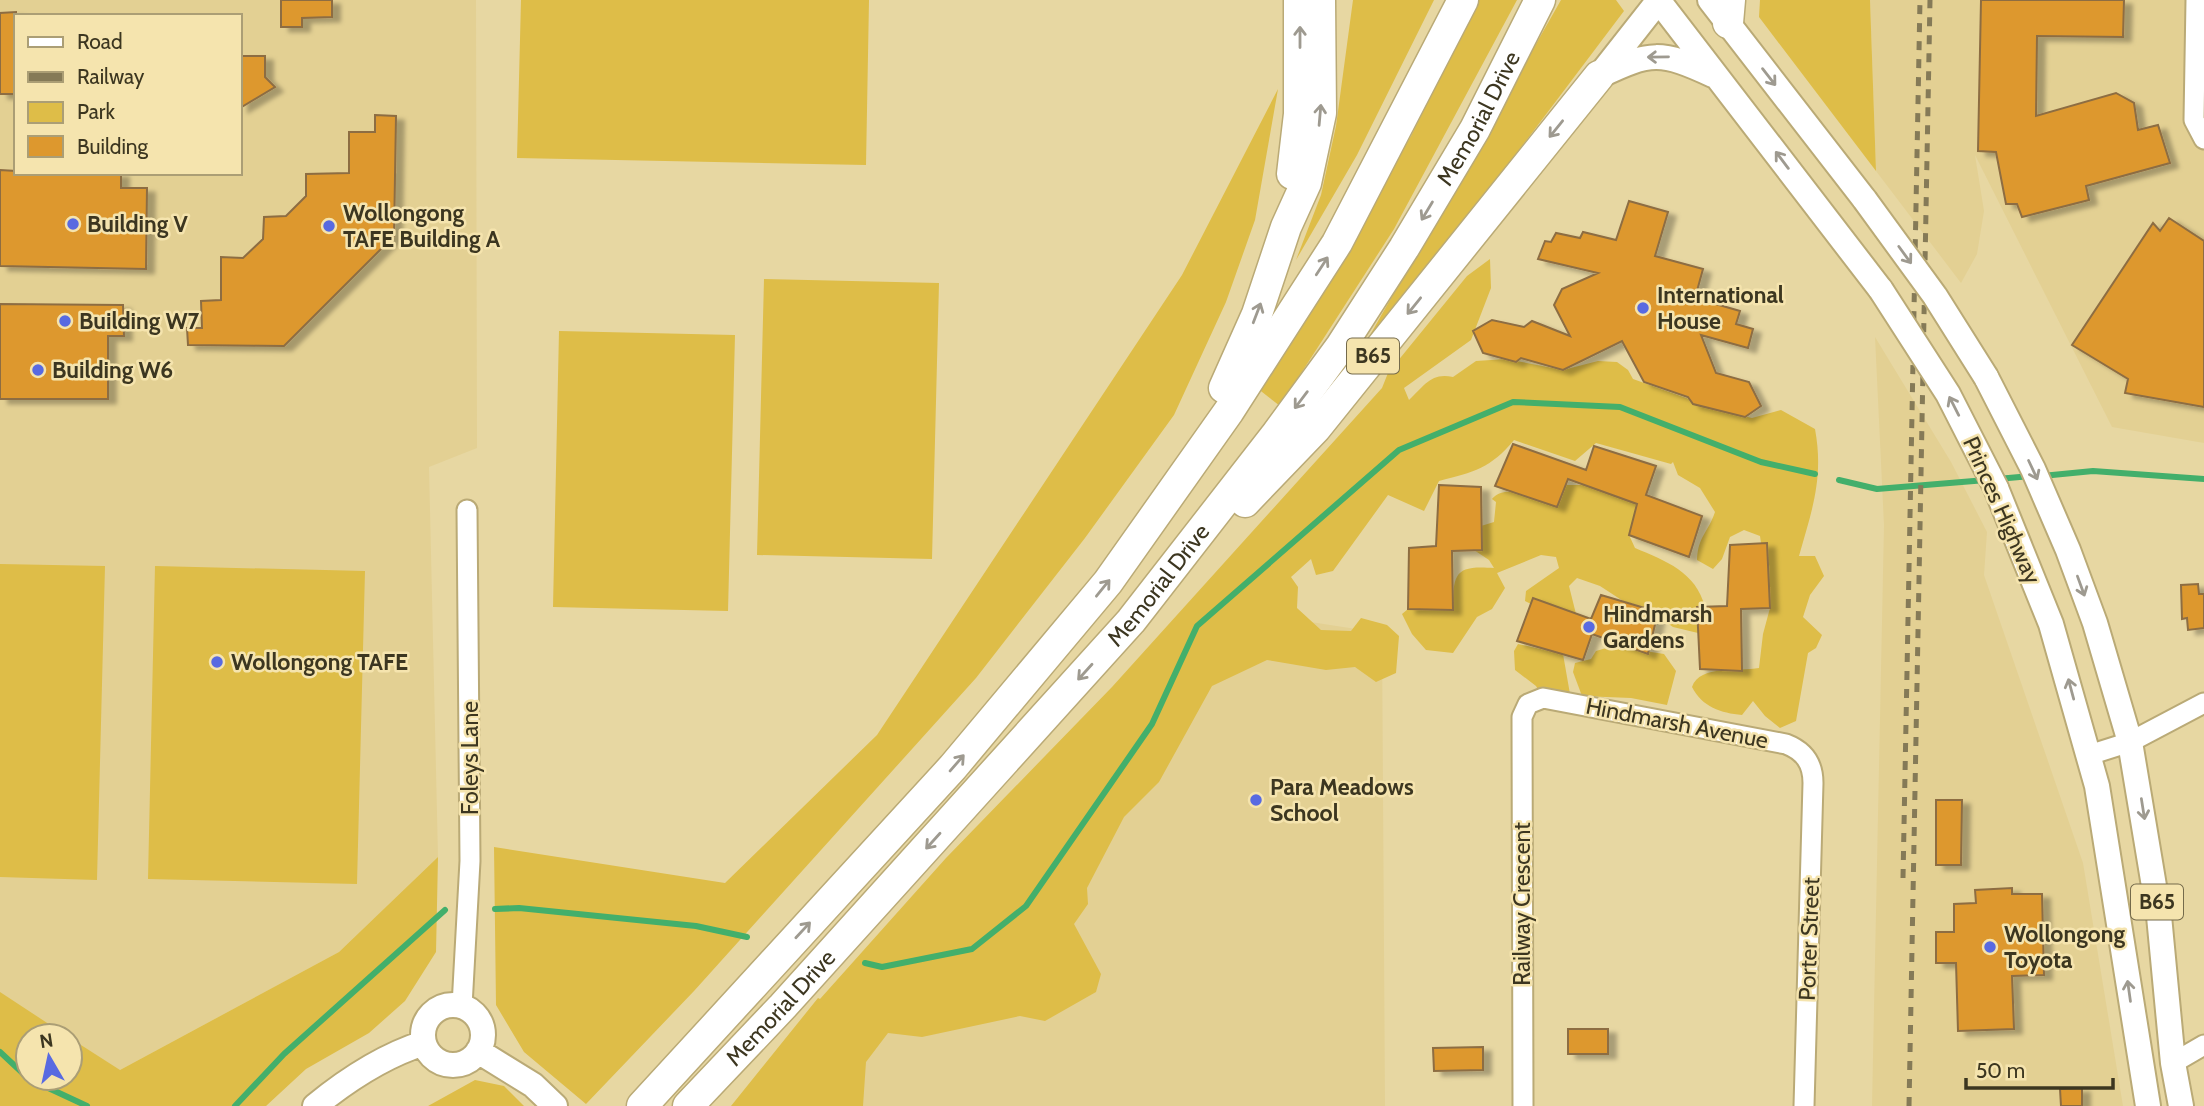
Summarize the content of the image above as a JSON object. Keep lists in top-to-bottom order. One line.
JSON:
{"streets":{"highway":["Memorial Drive","B65"],"main road":["Princes Highway"],"street":["Hindmarsh Avenue","Foleys Lane","Railway Crescent","Porter Street"]},"crossings":[["Memorial Drive","B65"],["B65","Princes Highway"],["Hindmarsh Avenue","Railway Crescent"],["Hindmarsh Avenue","Porter Street"]],"places":["Building V","Wollongong TAFE Building A","International House","Building W7","Building W6","Hindmarsh Gardens","Wollongong TAFE","Para Meadows School","Wollongong Toyota"],"legend":["Road","Railway","Park","Building"],"scale_bar":"50 m","north":"top"}
